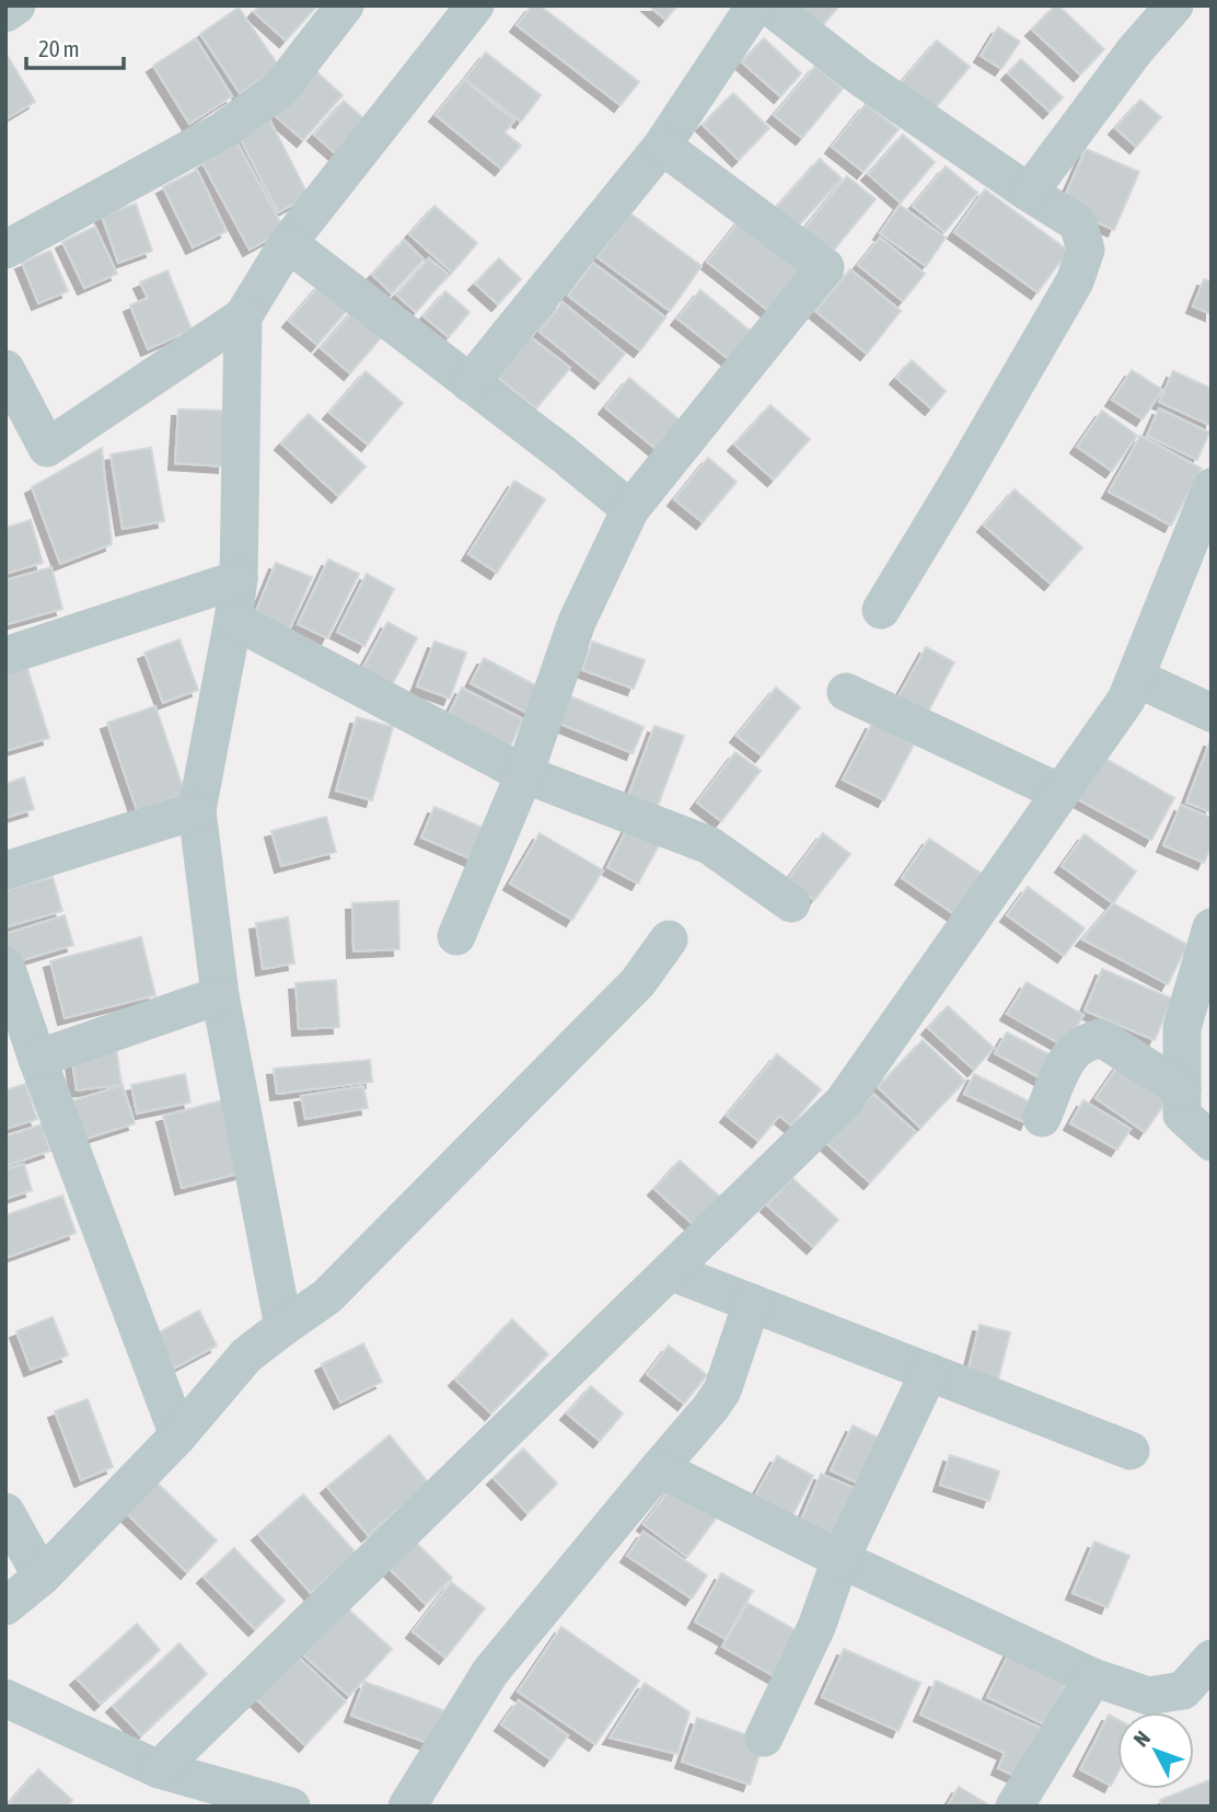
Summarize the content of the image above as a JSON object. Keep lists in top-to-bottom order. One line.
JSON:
{"scale_bar":"20 m","north":"top left"}
